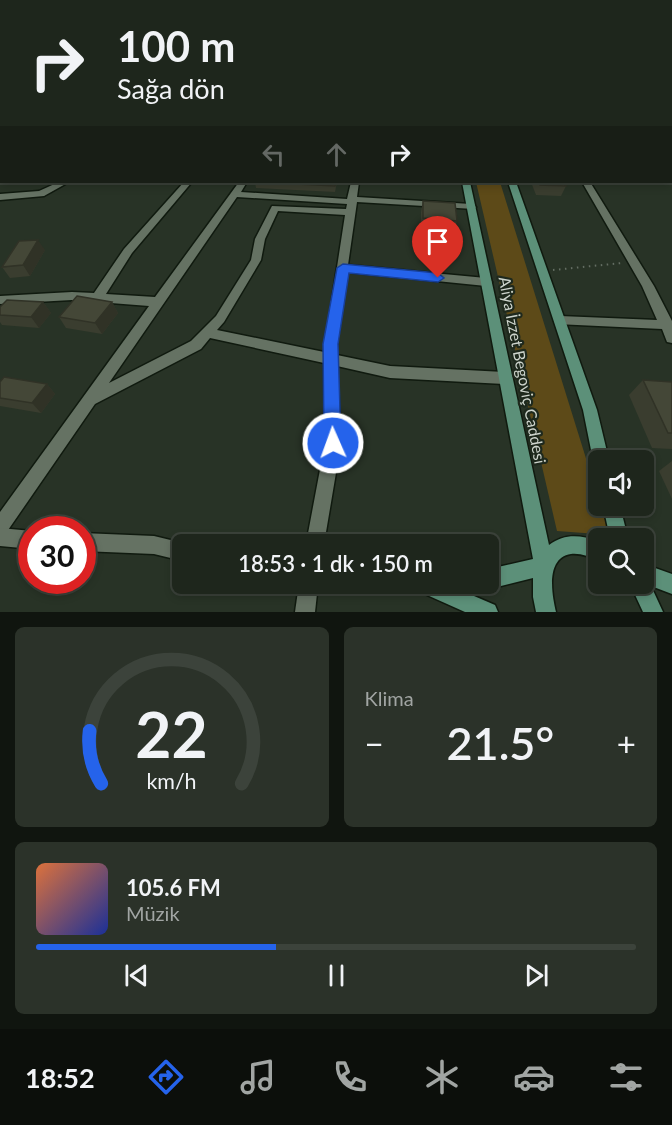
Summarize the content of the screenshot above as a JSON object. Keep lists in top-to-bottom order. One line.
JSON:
{"streets":{"main road":["Aliya İzzet Begoviç Caddesi"]},"page":{"turn":["100 m","Sağa dön"],"limit":"30","trip":"18:53 · 1 dk · 150 m","tile":"Klima","heat":["−","21.5°","+"],"song":["105.6 FM","Müzik"],"tabs":"18:52","gauge":["22","km/h"]}}
